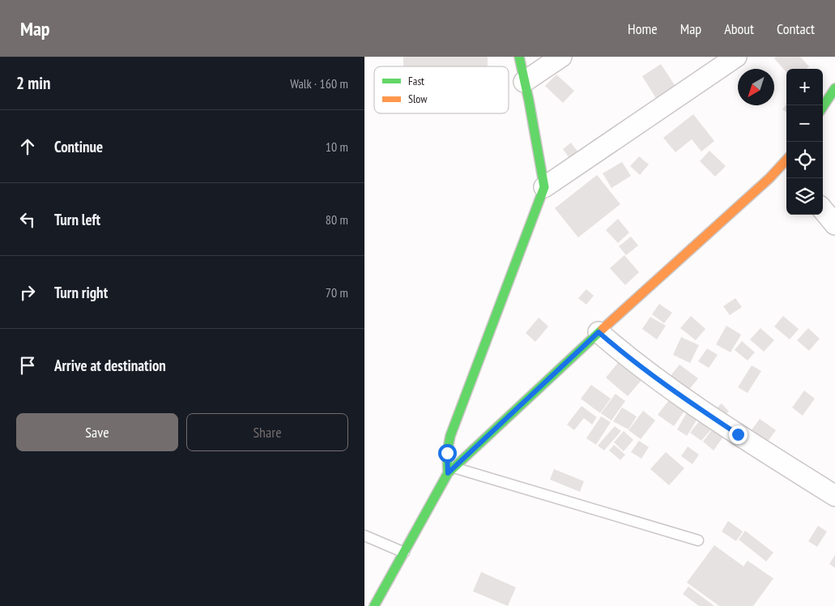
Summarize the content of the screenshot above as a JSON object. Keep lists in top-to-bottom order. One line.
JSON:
{"legend":["Fast","Slow"],"north":"bottom left","page":{"header":"Map","nav":["Home","Map","About","Contact"],"heading":["2 min","Walk · 160 m"],"map_buttons":["+","−"],"list":[["Continue","10 m"],["Turn left","80 m"],["Turn right","70 m"],"Arrive at destination"],"buttons":["Save","Share"]}}
